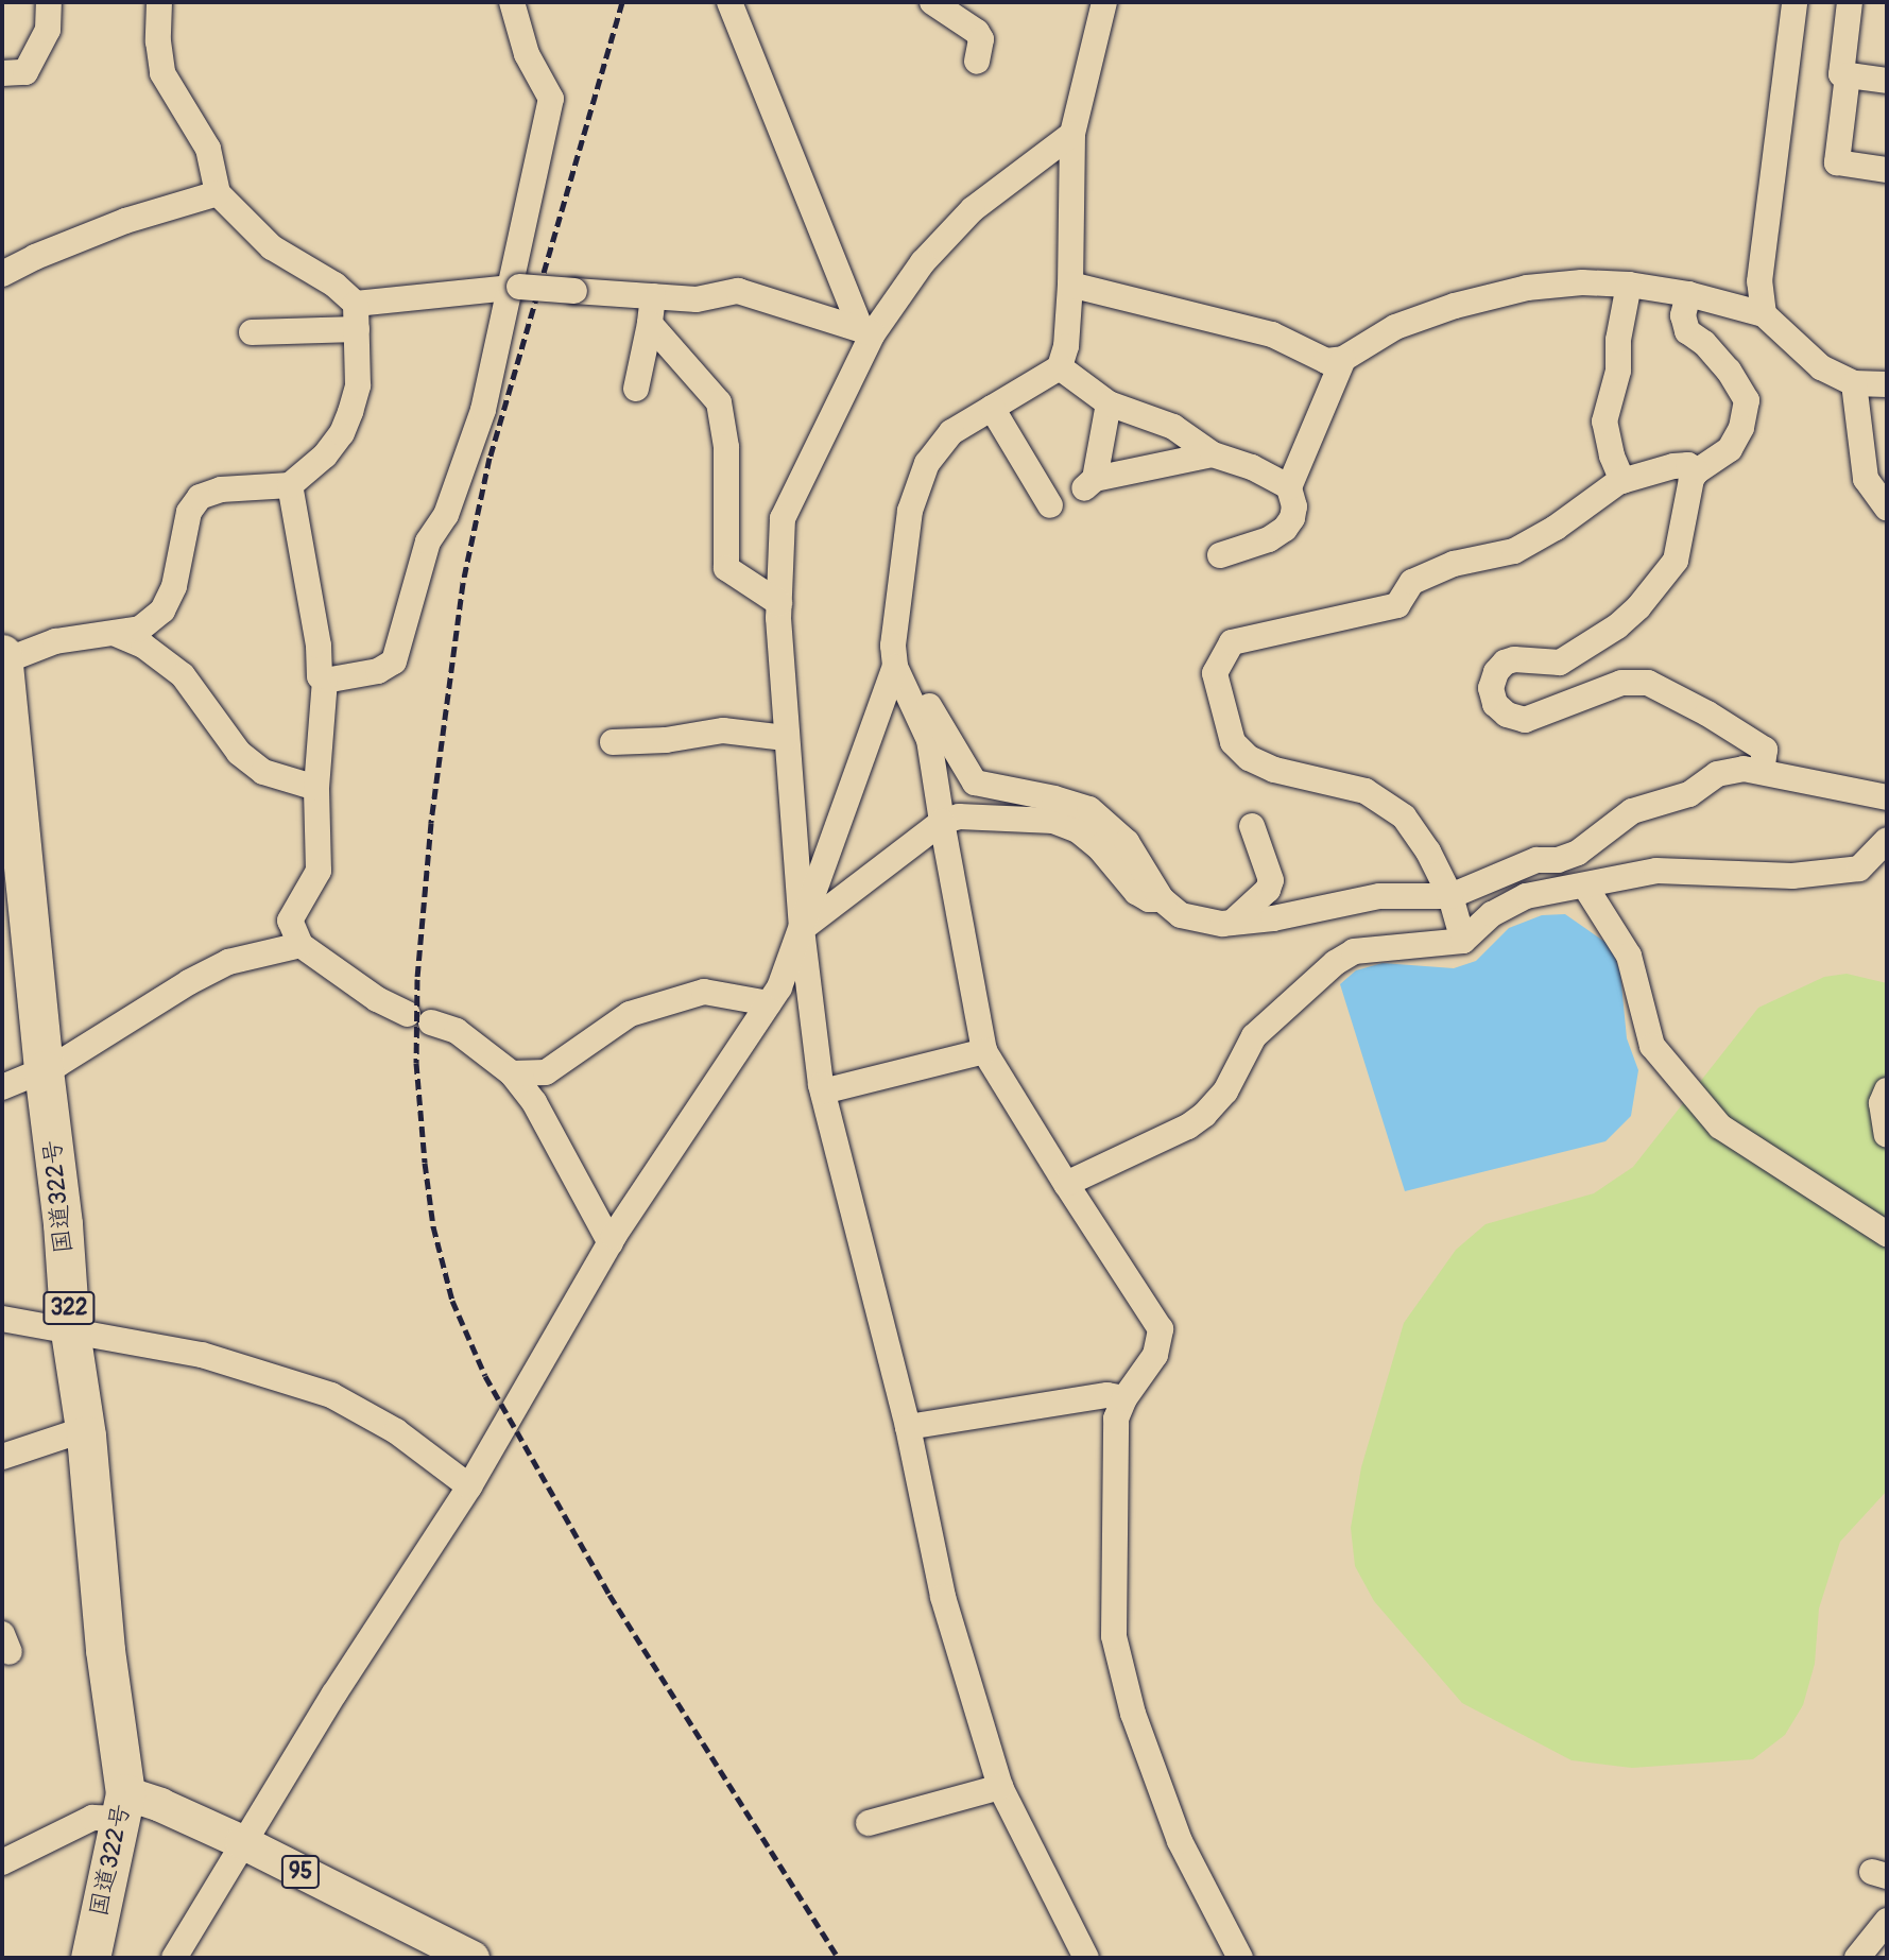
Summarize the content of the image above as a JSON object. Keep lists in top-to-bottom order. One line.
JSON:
{"streets":{"highway":["国道322号","322"],"main road":["95"]},"crossings":[["国道322号","95"]]}
